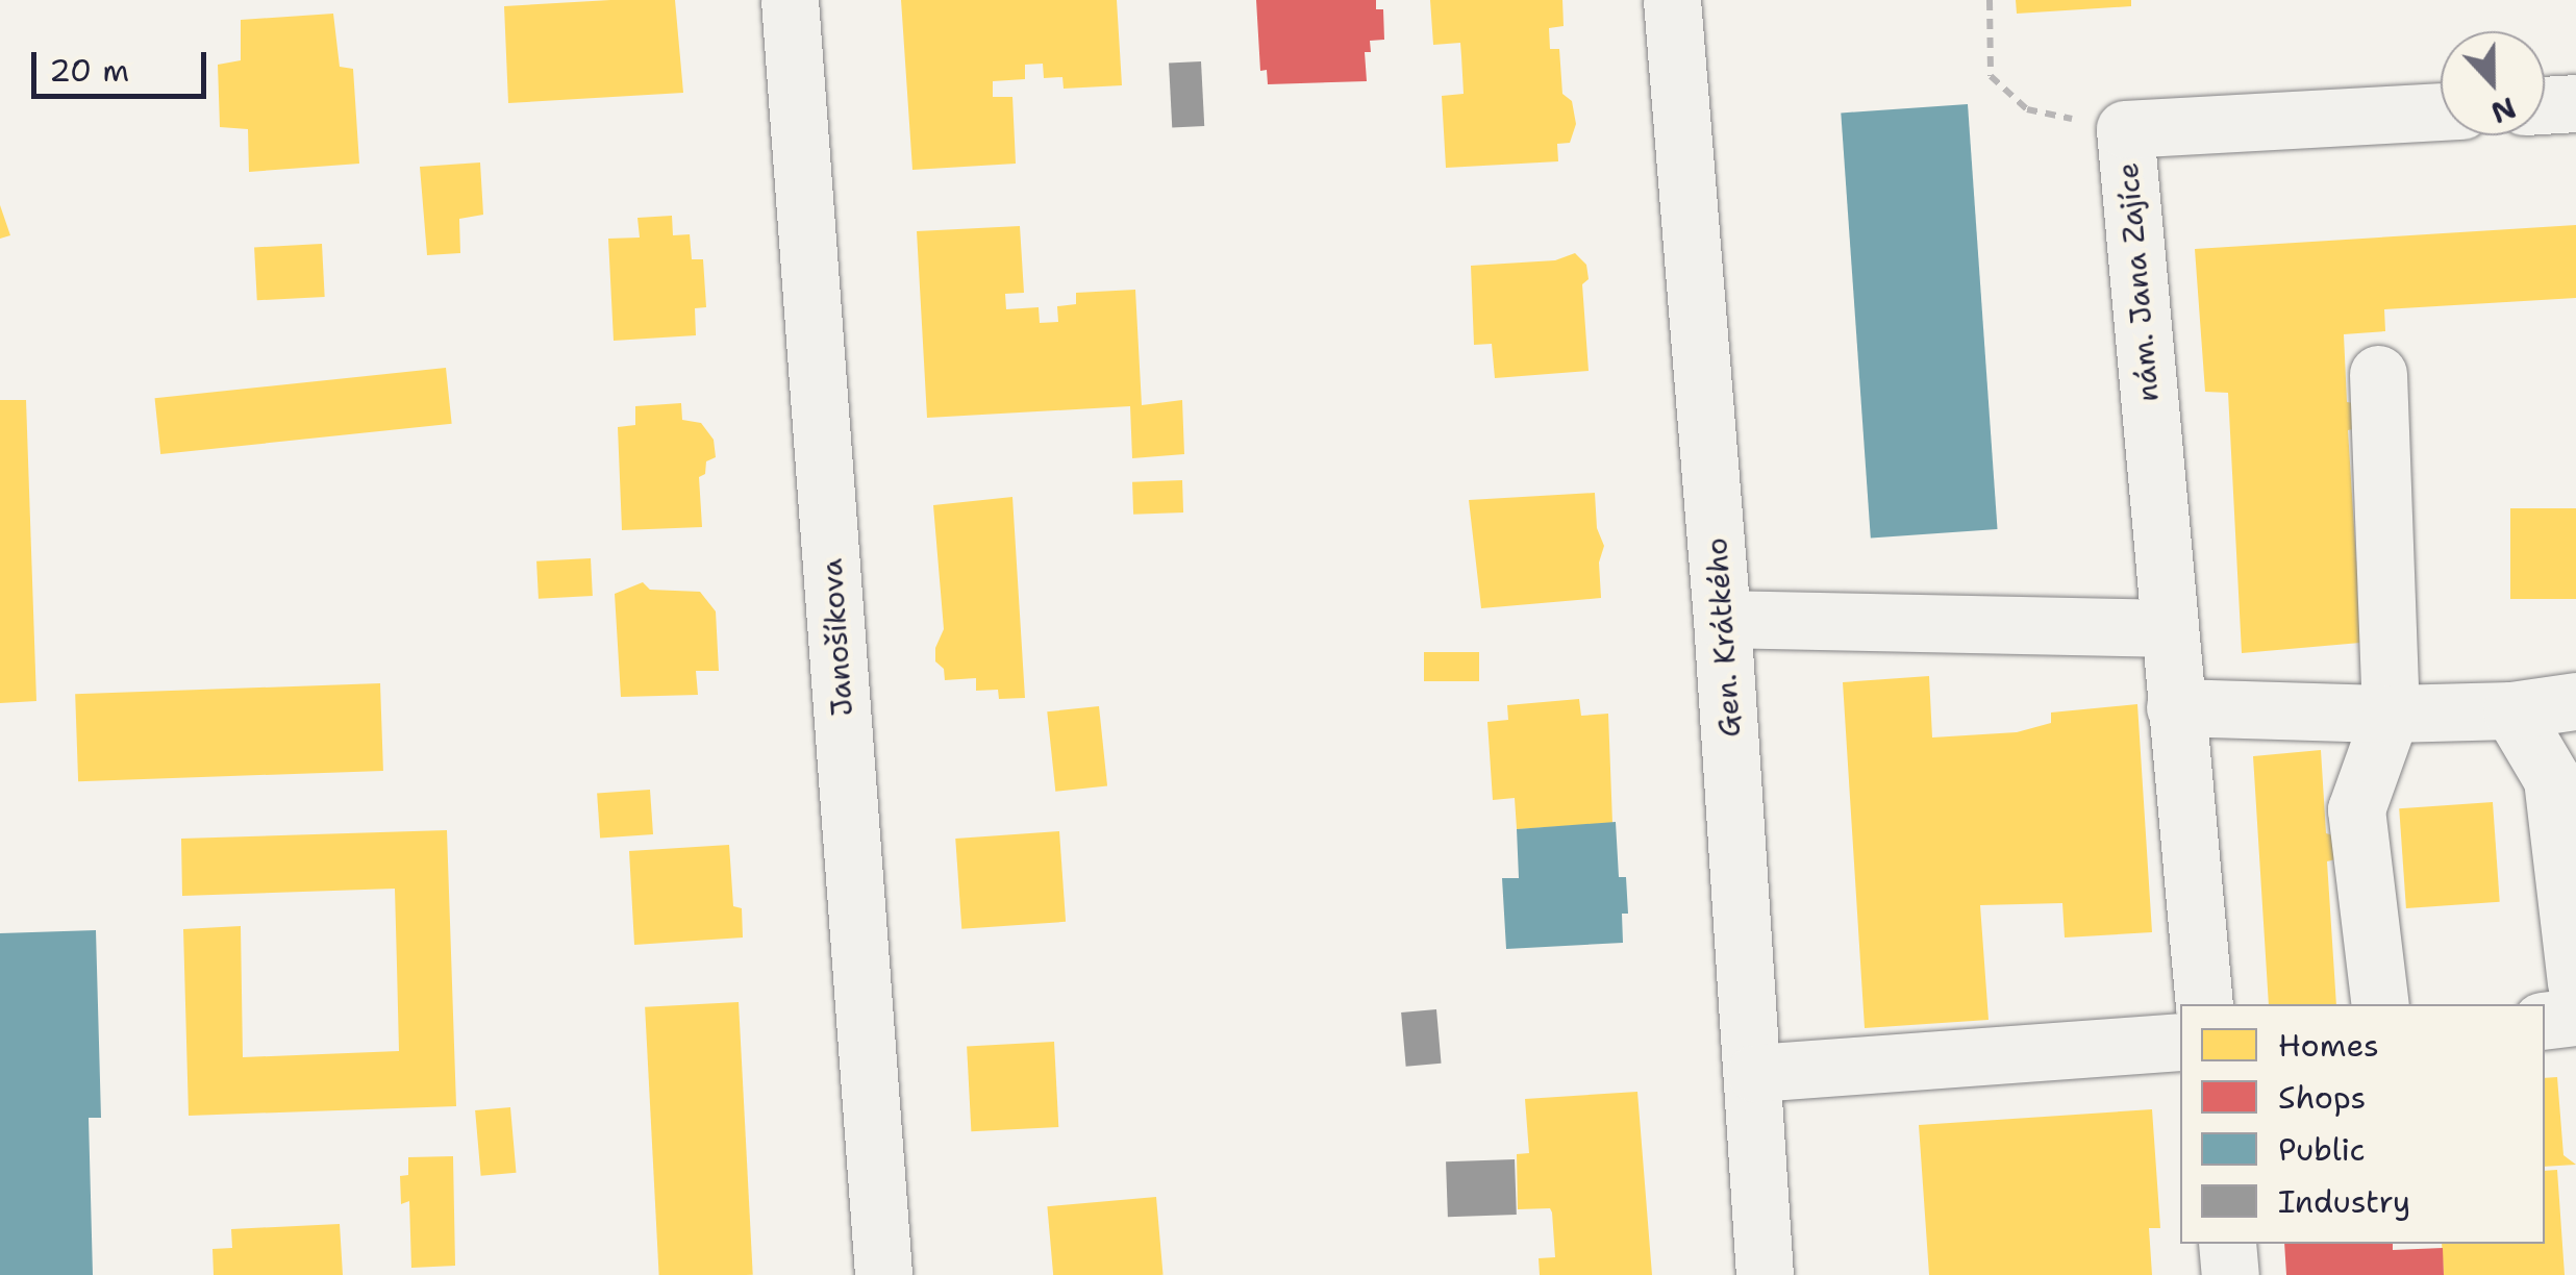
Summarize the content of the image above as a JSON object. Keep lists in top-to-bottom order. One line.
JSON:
{"streets":{"street":["nám. Jana Zajíce","Janošíkova","Gen. Krátkého"]},"legend":["Homes","Shops","Public","Industry"],"scale_bar":"20 m","north":"bottom"}
